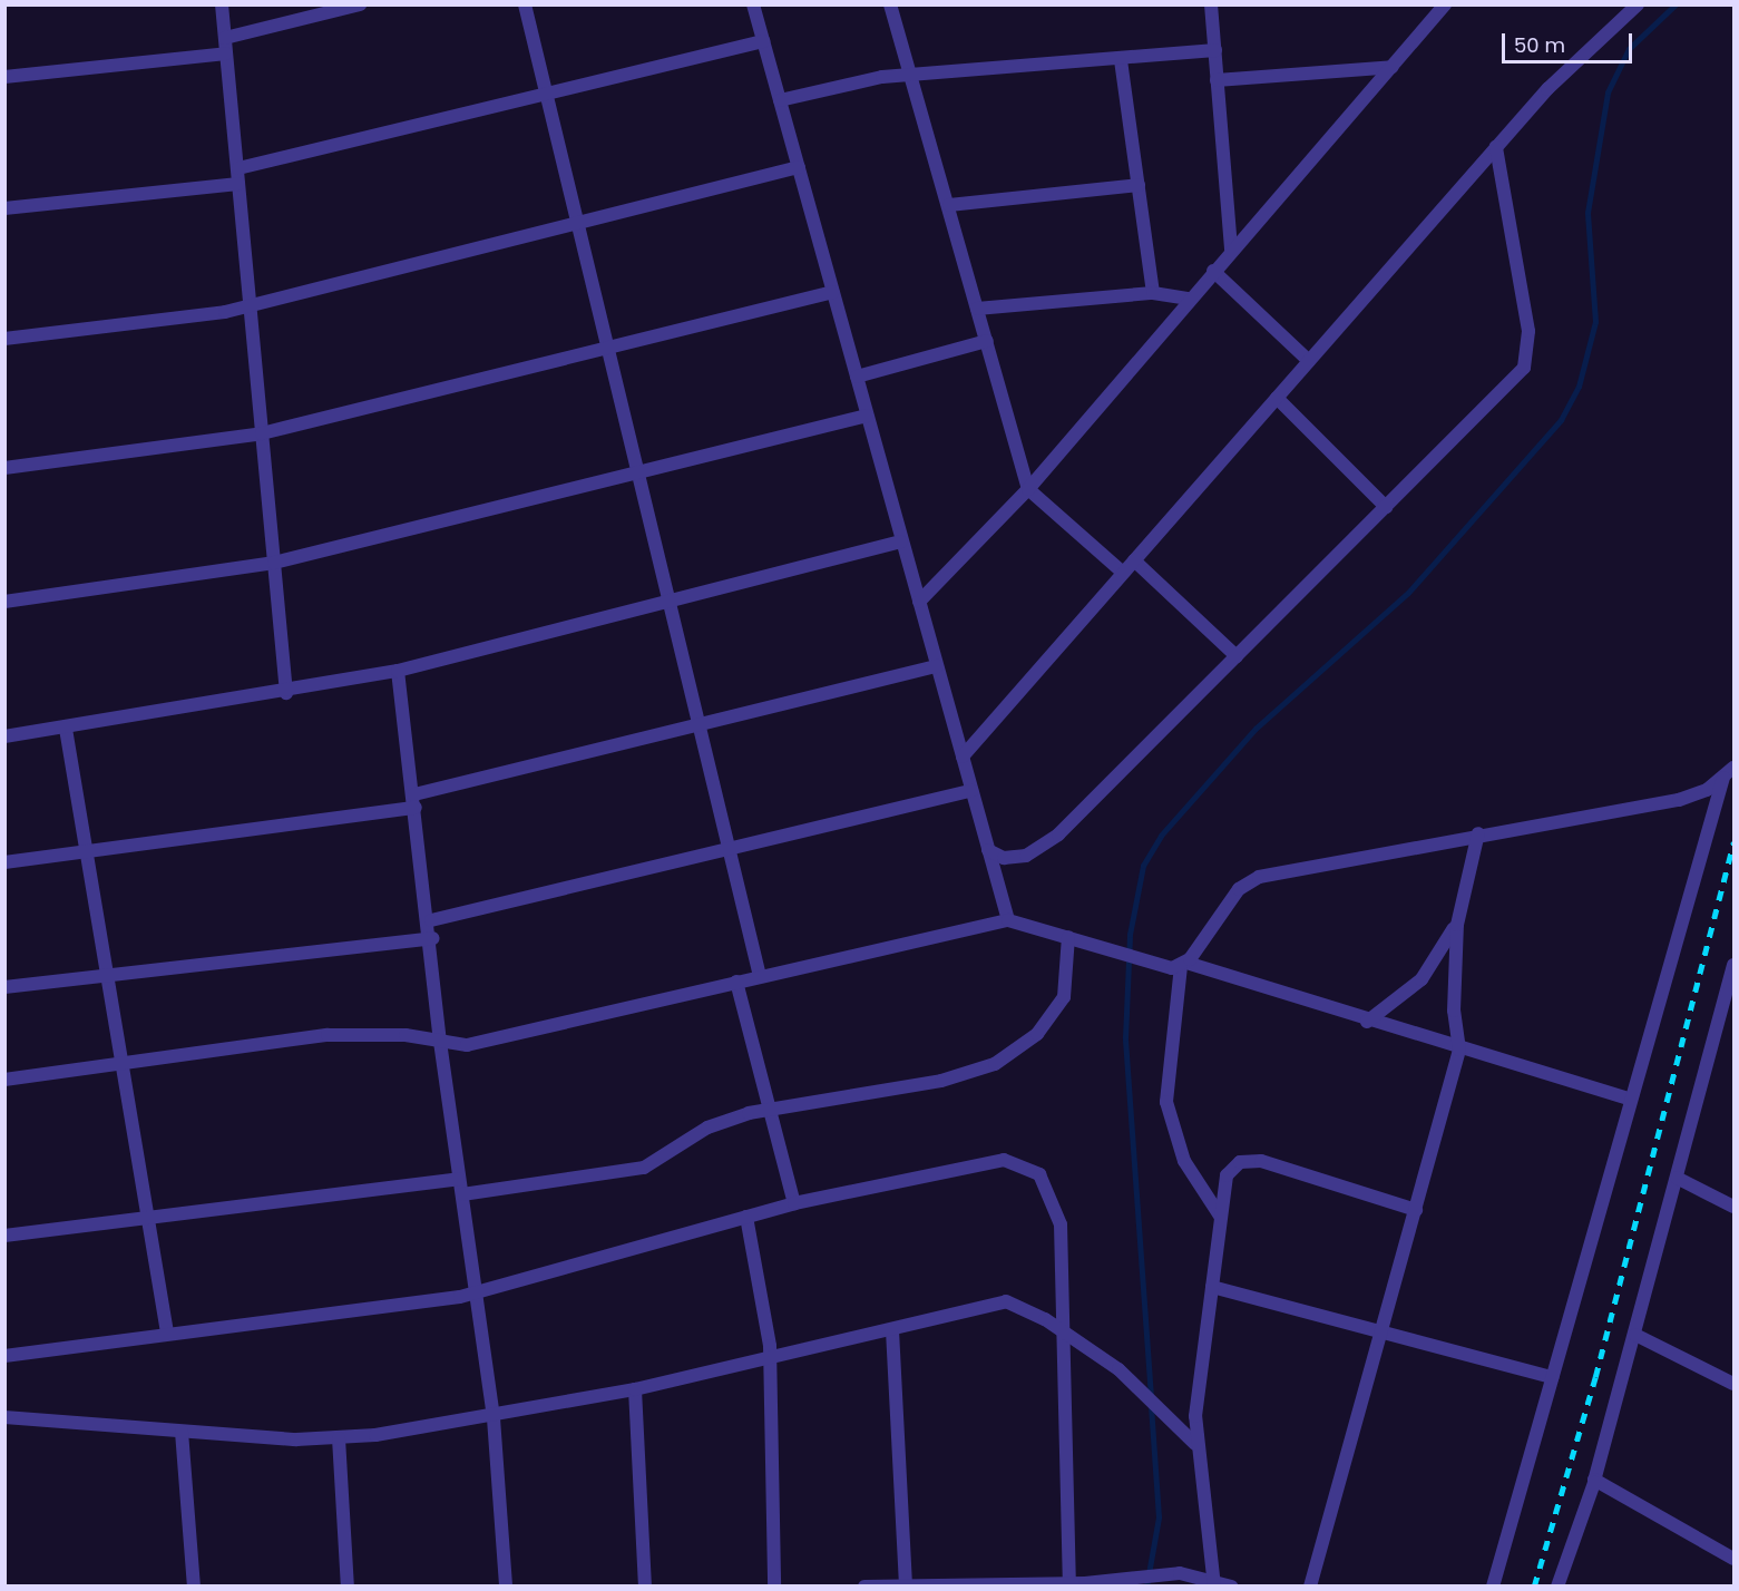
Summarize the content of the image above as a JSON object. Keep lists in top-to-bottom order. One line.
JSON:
{"scale_bar":"50 m"}
